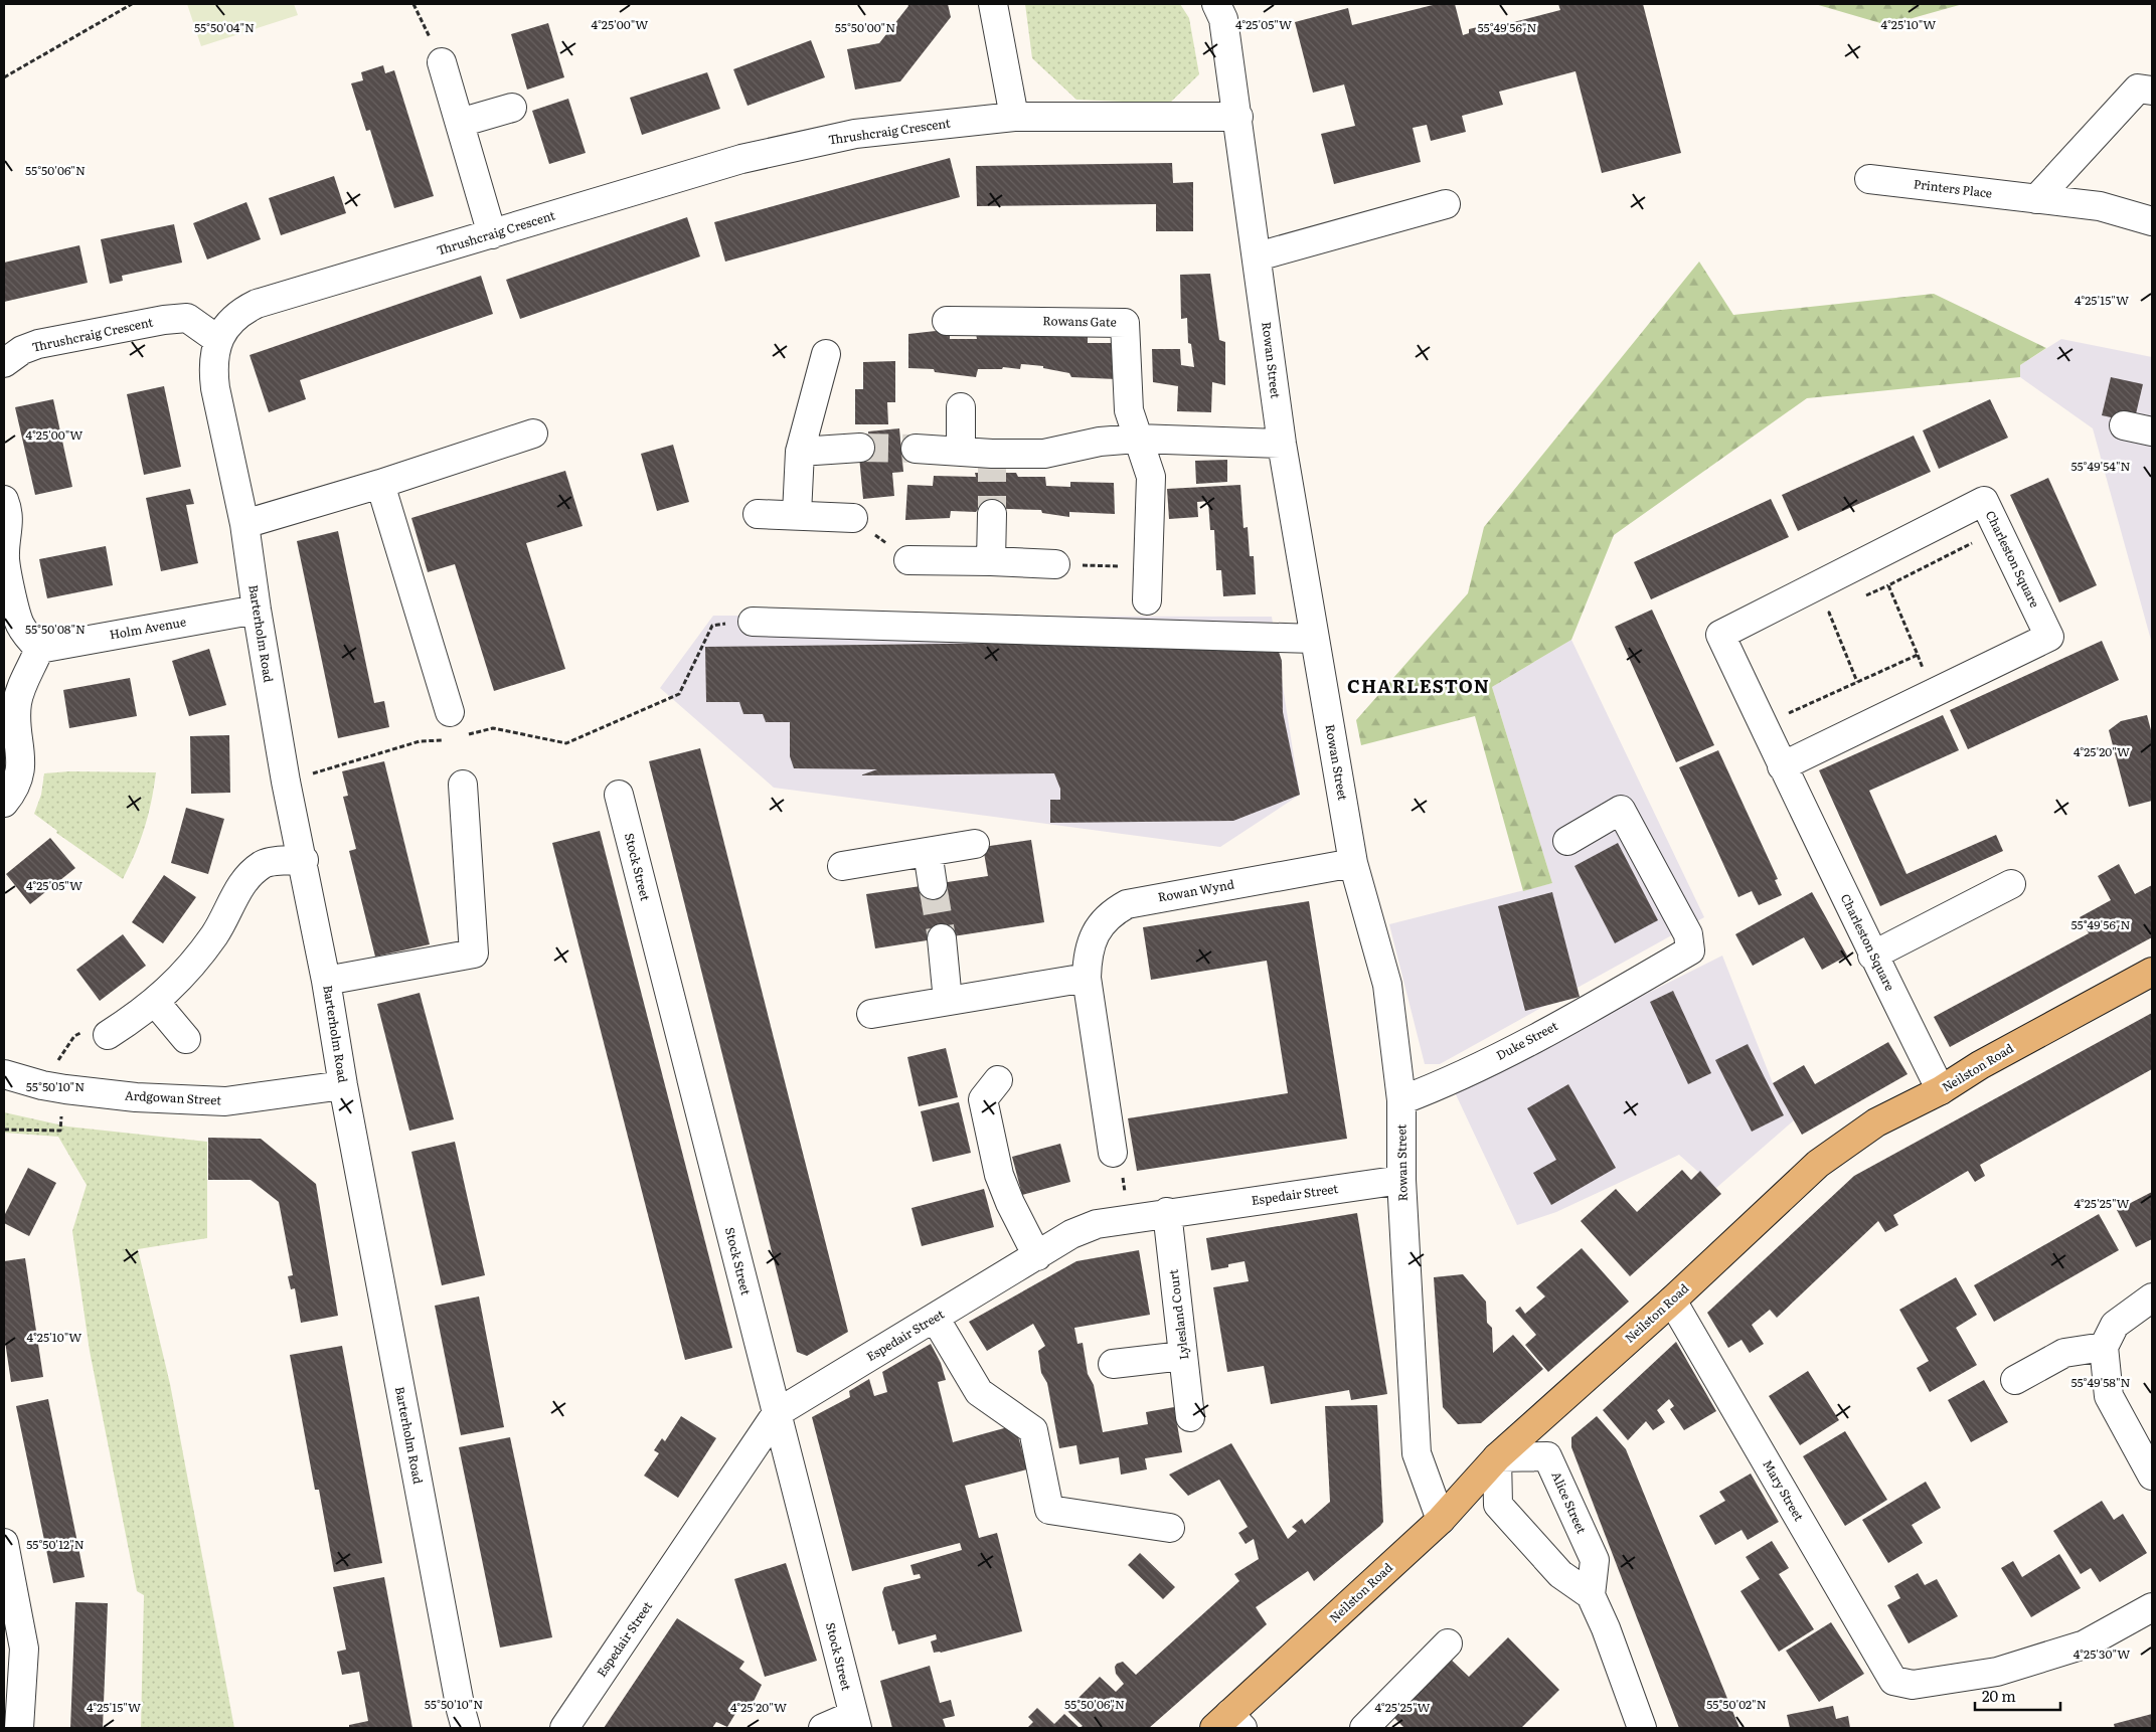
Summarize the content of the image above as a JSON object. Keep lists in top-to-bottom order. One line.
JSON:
{"streets":{"main road":["Neilston Road"],"street":["Thrushcraig Crescent","Printers Place","Rowans Gate","Rowan Street","Charleston Square","Holm Avenue","Barterholm Road","Stock Street","Rowan Wynd","Duke Street","Ardgowan Street","Espedair Street","Lylesland Court","Mary Street","Alice Street"]},"crossings":[["Thrushcraig Crescent","Rowan Street"],["Thrushcraig Crescent","Barterholm Road"],["Rowan Street","Rowan Wynd"],["Rowan Street","Duke Street"],["Rowan Street","Neilston Road"],["Rowan Street","Espedair Street"],["Charleston Square","Neilston Road"],["Holm Avenue","Barterholm Road"],["Barterholm Road","Ardgowan Street"],["Stock Street","Espedair Street"],["Neilston Road","Mary Street"],["Neilston Road","Alice Street"],["Espedair Street","Lylesland Court"]],"districts":["CHARLESTON"],"scale_bar":"20 m","coordinates":["4°25'00\"W","4°25'05\"W","4°25'10\"W","55°50'04\"N","55°50'00\"N","55°49'56\"N","55°50'06\"N","4°25'15\"W","55°49'54\"N","55°50'08\"N","4°25'20\"W","55°50'10\"N","4°25'25\"W","55°49'58\"N","55°50'12\"N","4°25'30\"W","55°50'02\"N"]}
